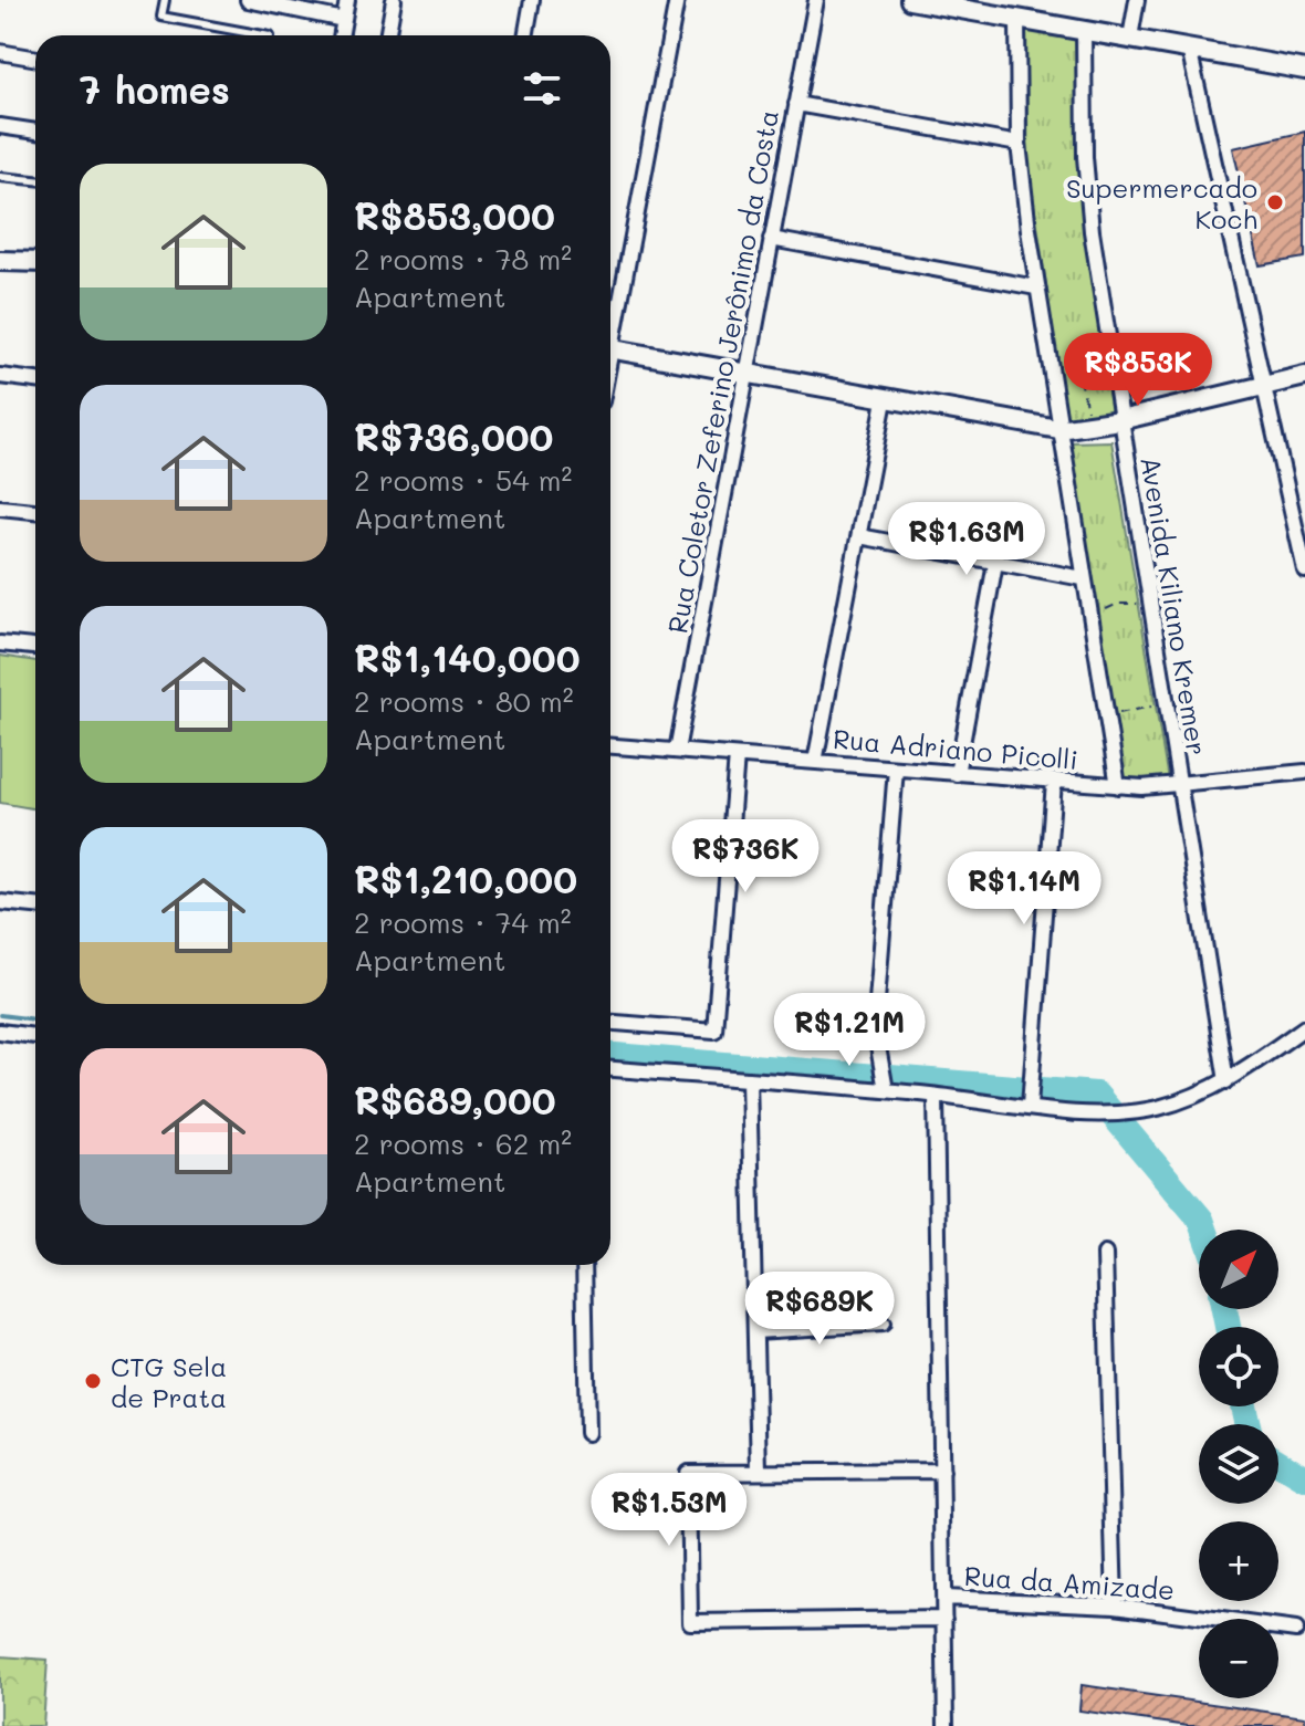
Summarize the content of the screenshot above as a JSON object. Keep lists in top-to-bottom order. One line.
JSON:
{"streets":{"street":["Rua Coletor Zeferino Jerônimo da Costa","Avenida Kiliano Kremer","Rua Adriano Picolli","Rua da Amizade"]},"crossings":[["Rua Coletor Zeferino Jerônimo da Costa","Rua Adriano Picolli"],["Avenida Kiliano Kremer","Rua Adriano Picolli"]],"places":["Supermercado Koch","CTG Sela de Prata"],"north":"top right","page":{"heading":"7 homes","list":[{"name":"R$853,000","note":"2 rooms · 78 m² · Apartment"},{"name":"R$736,000","note":"2 rooms · 54 m² · Apartment"},{"name":"R$1,140,000","note":"2 rooms · 80 m² · Apartment"},{"name":"R$1,210,000","note":"2 rooms · 74 m² · Apartment"},{"name":"R$689,000","note":"2 rooms · 62 m² · Apartment"}],"price":["R$853K","R$1.63M","R$736K","R$1.14M","R$1.21M","R$689K","R$1.53M"],"map_buttons":["+","−"]}}
